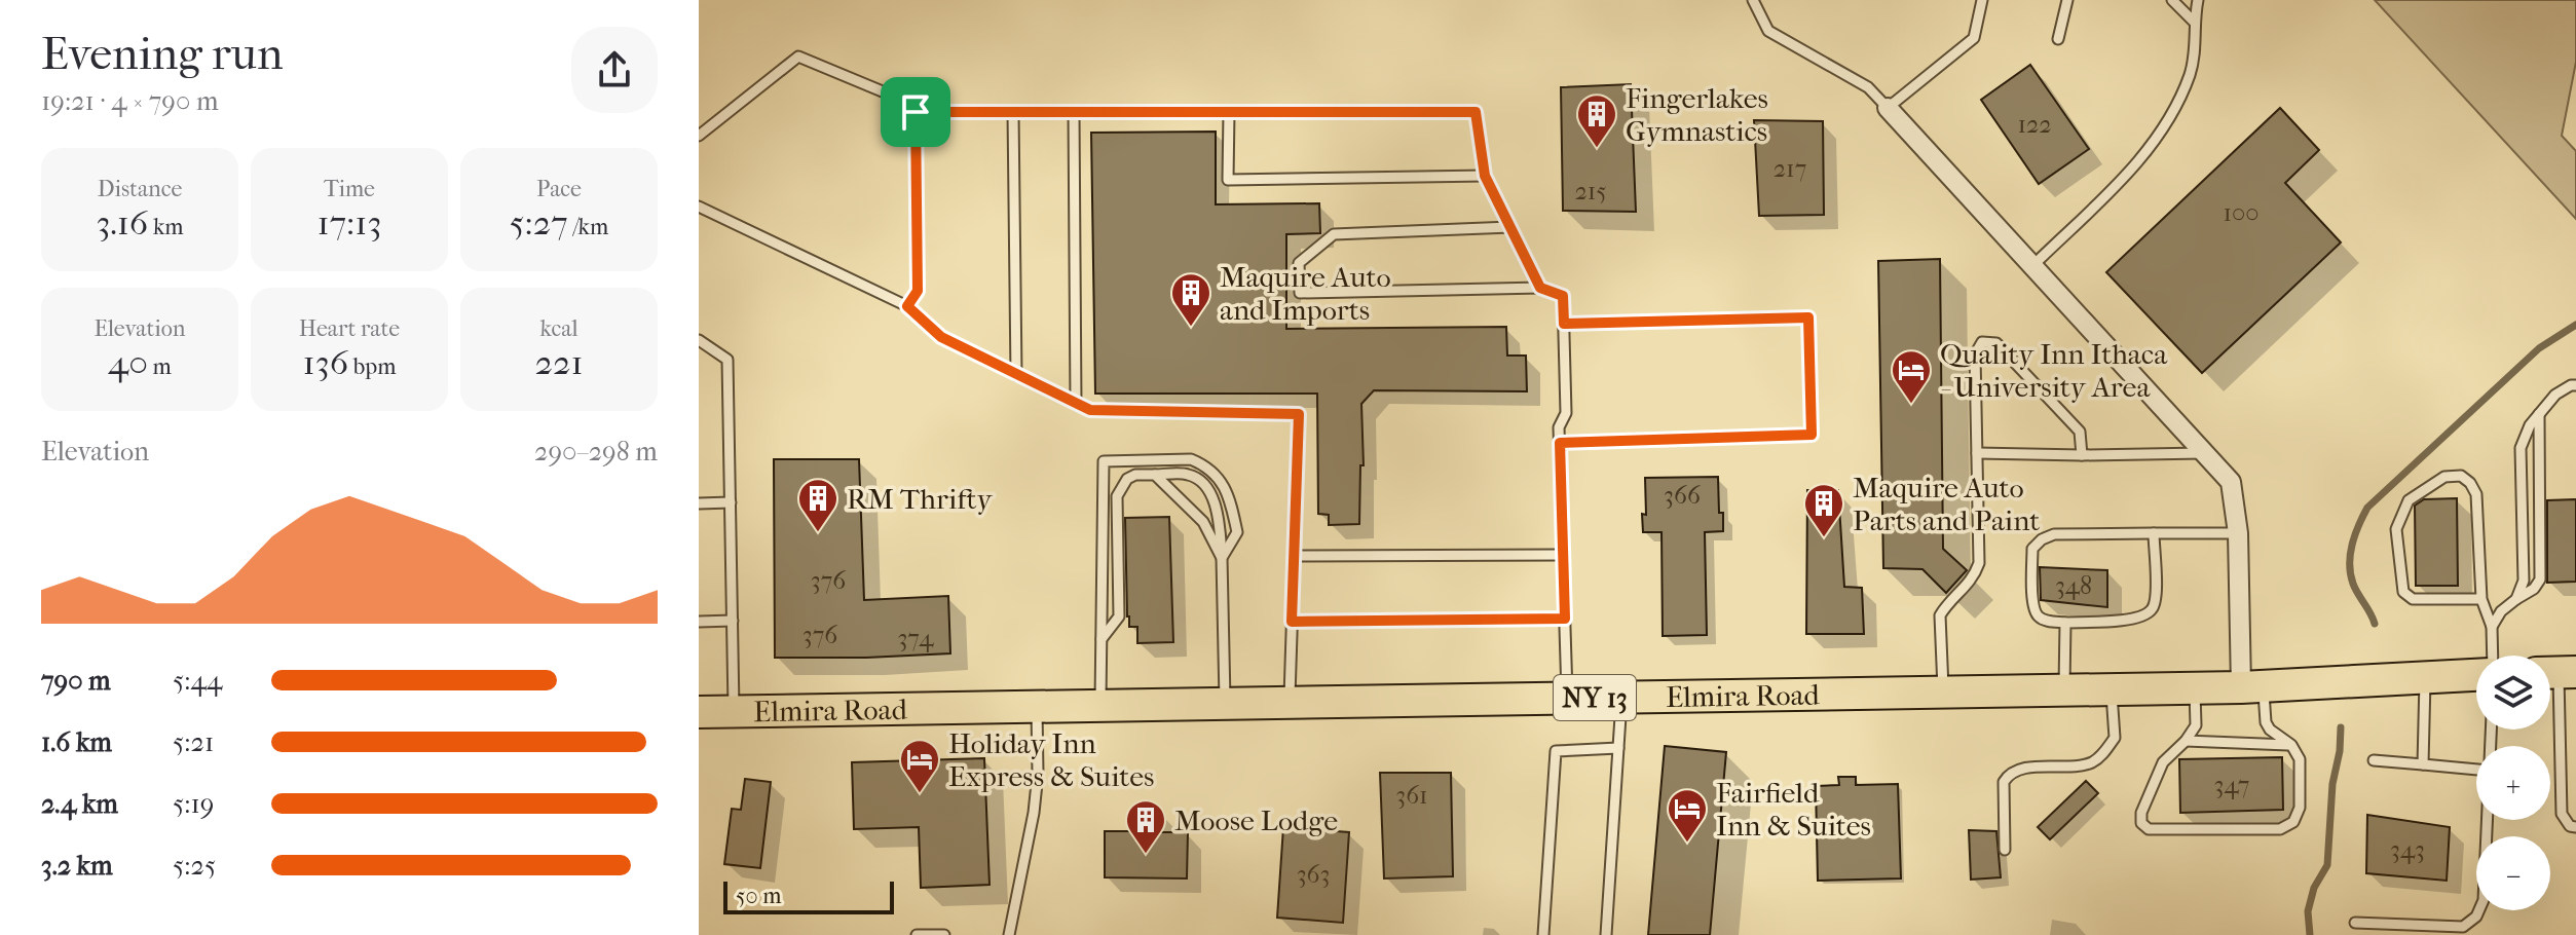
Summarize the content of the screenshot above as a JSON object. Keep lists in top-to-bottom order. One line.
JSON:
{"streets":{"highway":["Elmira Road","NY 13"]},"places":{"building":["Fingerlakes Gymnastics","Maquire Auto and Imports","RM Thrifty","Maquire Auto Parts and Paint","Moose Lodge"],"hotel":["Quality Inn Ithaca - University Area","Holiday Inn Express & Suites","Fairfield Inn & Suites"]},"house_numbers":["122","217","215","100","366","376","348","376","374","347","361","343","363"],"scale_bar":"50 m","page":{"heading":["Evening run","19:21 · 4 × 790 m"],"stats":[["Distance","3.16 km"],["Time","17:13"],["Pace","5:27 /km"],["Elevation","40 m"],["Heart rate","136 bpm"],["kcal","221"]],"chart":["Elevation","290–298 m"],"list":[{"name":"790 m","note":"5:44"},{"name":"1.6 km","note":"5:21"},{"name":"2.4 km","note":"5:19"},{"name":"3.2 km","note":"5:25"}],"map_buttons":["+","−"],"scale":"50 m"}}
